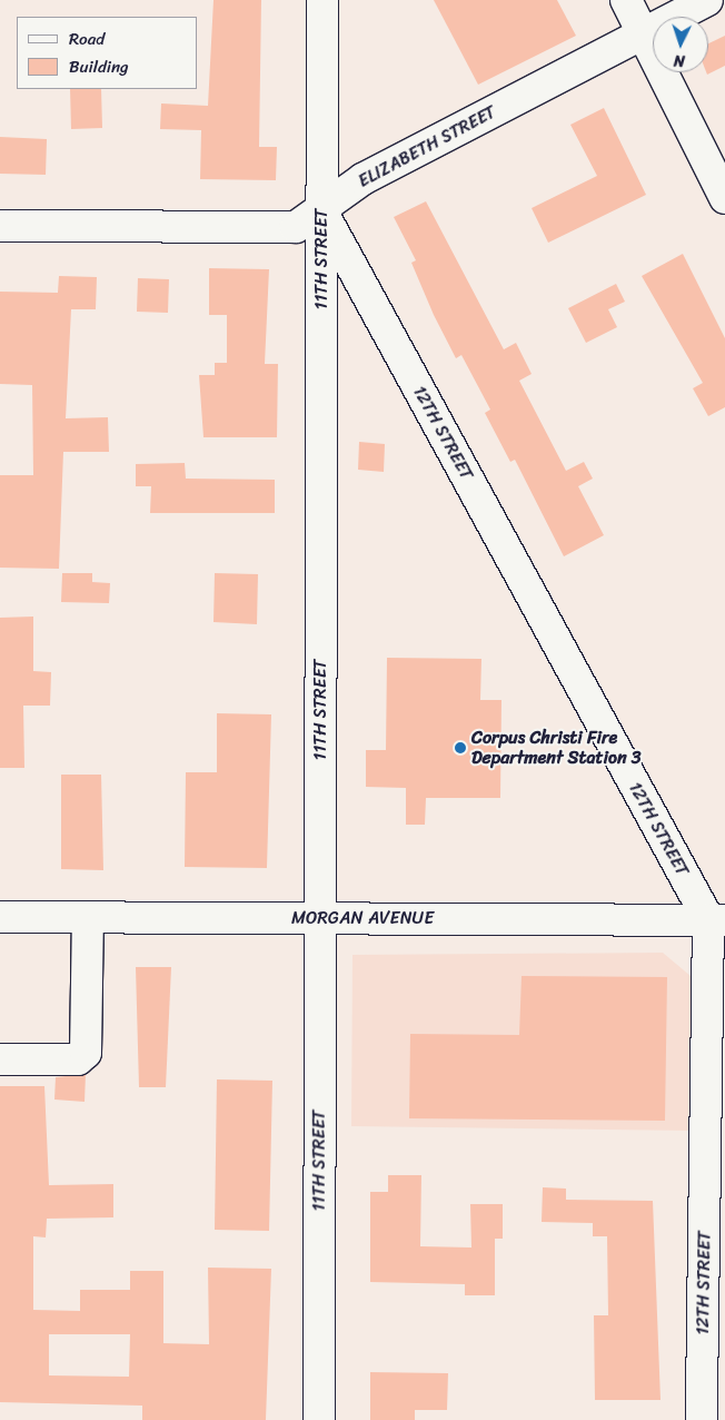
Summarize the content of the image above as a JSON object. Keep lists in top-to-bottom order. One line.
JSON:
{"streets":{"street":["ELIZABETH STREET","11TH STREET","12TH STREET","MORGAN AVENUE"]},"crossings":[["ELIZABETH STREET","11TH STREET"],["ELIZABETH STREET","12TH STREET"],["11TH STREET","12TH STREET"],["11TH STREET","MORGAN AVENUE"],["12TH STREET","MORGAN AVENUE"]],"places":["Corpus Christi Fire Department Station 3"],"legend":["Road","Building"],"north":"bottom"}
